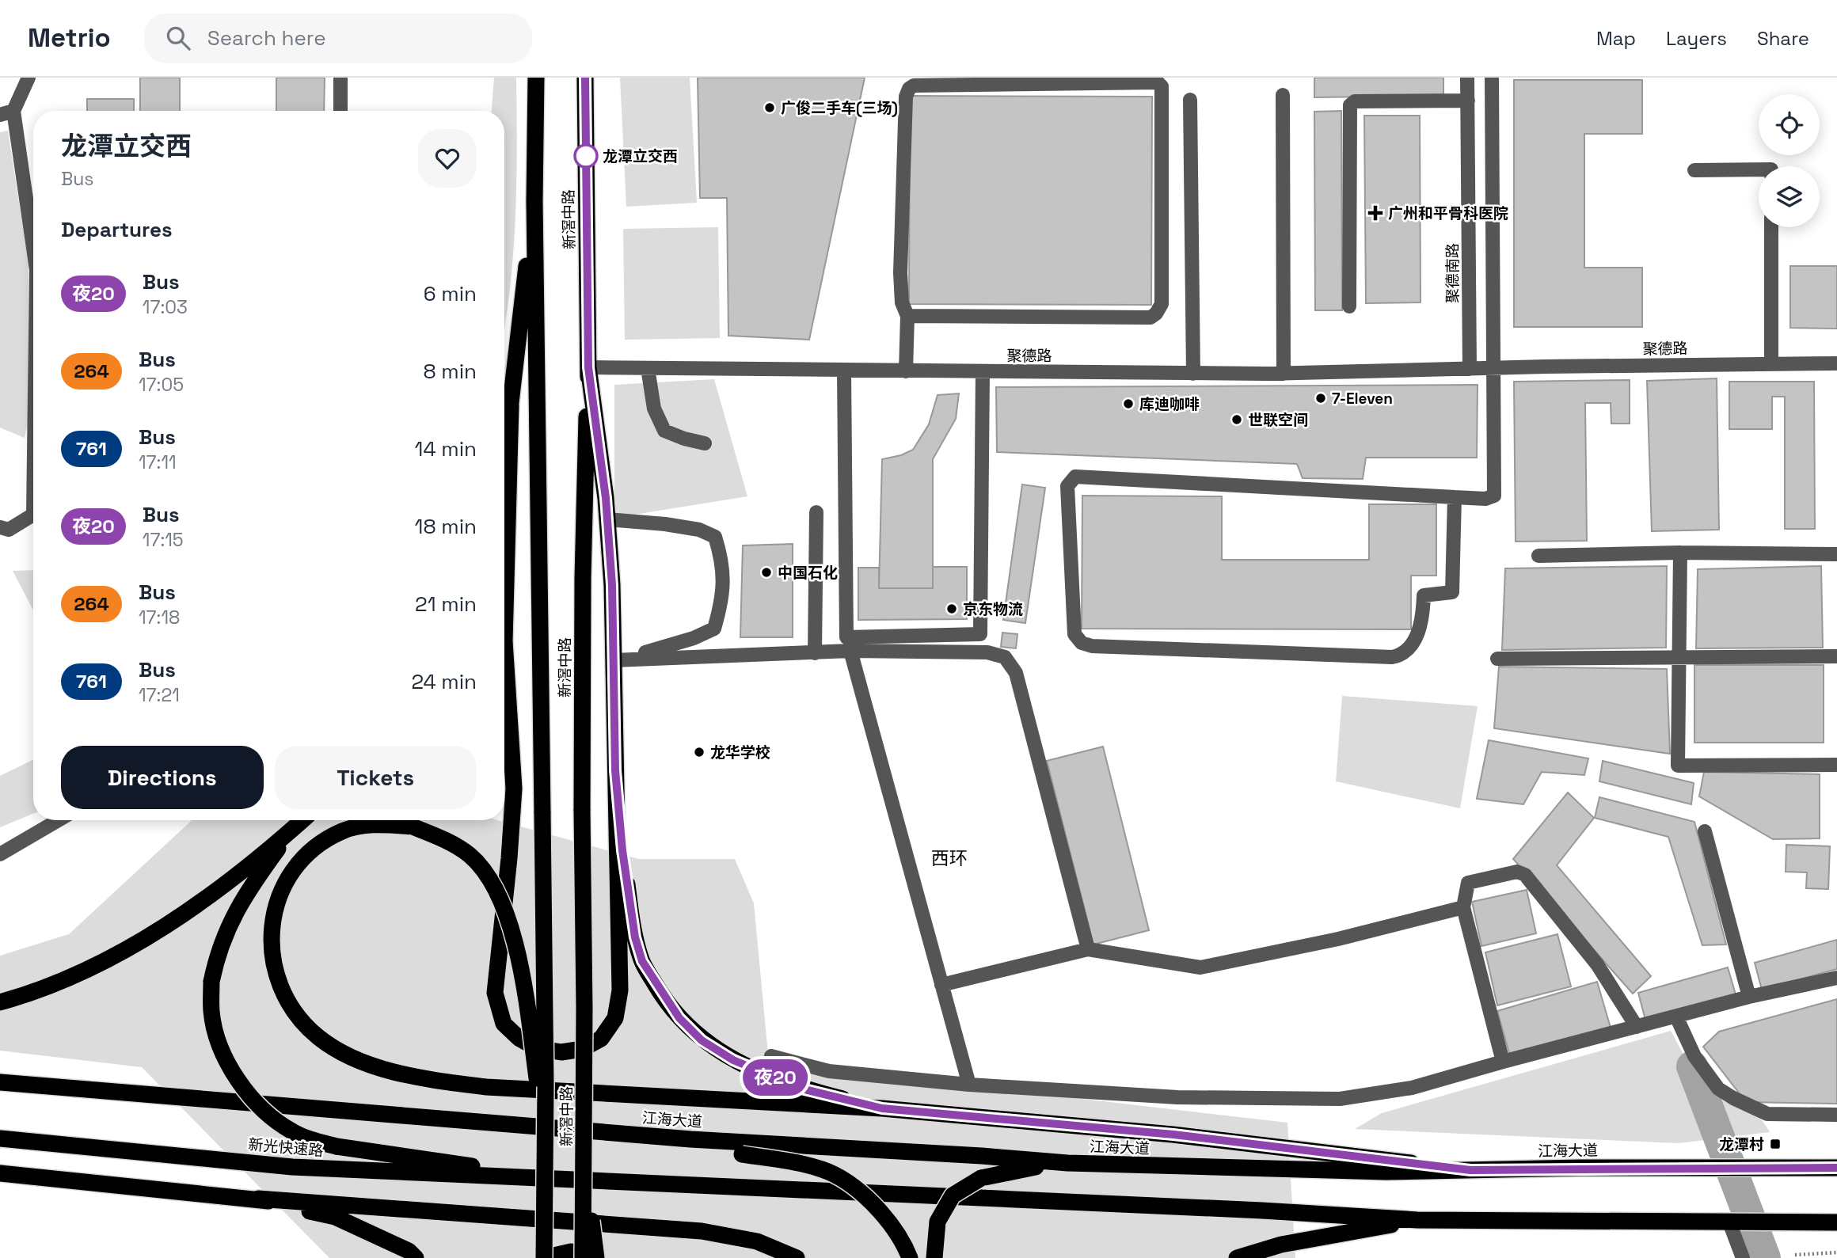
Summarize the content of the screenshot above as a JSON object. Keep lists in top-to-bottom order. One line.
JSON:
{"streets":{"highway":["新滘中路","江海大道","新光快速路"],"street":["聚德南路","聚德路"]},"crossings":[["新滘中路","聚德路"],["聚德南路","聚德路"]],"districts":["西环"],"places":{"other":["广俊二手车(三场)","龙潭立交西","7-Eleven","库迪咖啡","世联空间","中国石化","京东物流","龙华学校"],"health":["广州和平骨科医院"],"transit":["龙潭村"]},"lines":["bus line 夜20"],"page":{"header":"Metrio","search":"Search here","nav":["Map","Layers","Share"],"on_map":"夜20","heading":[["龙潭立交西","Bus"],"Departures"],"list":[{"mark":"夜20","name":"Bus","note":"17:03","value":"6 min"},{"mark":"264","name":"Bus","note":"17:05","value":"8 min"},{"mark":"761","name":"Bus","note":"17:11","value":"14 min"},{"mark":"夜20","name":"Bus","note":"17:15","value":"18 min"},{"mark":"264","name":"Bus","note":"17:18","value":"21 min"},{"mark":"761","name":"Bus","note":"17:21","value":"24 min"}],"buttons":["Directions","Tickets"]}}
